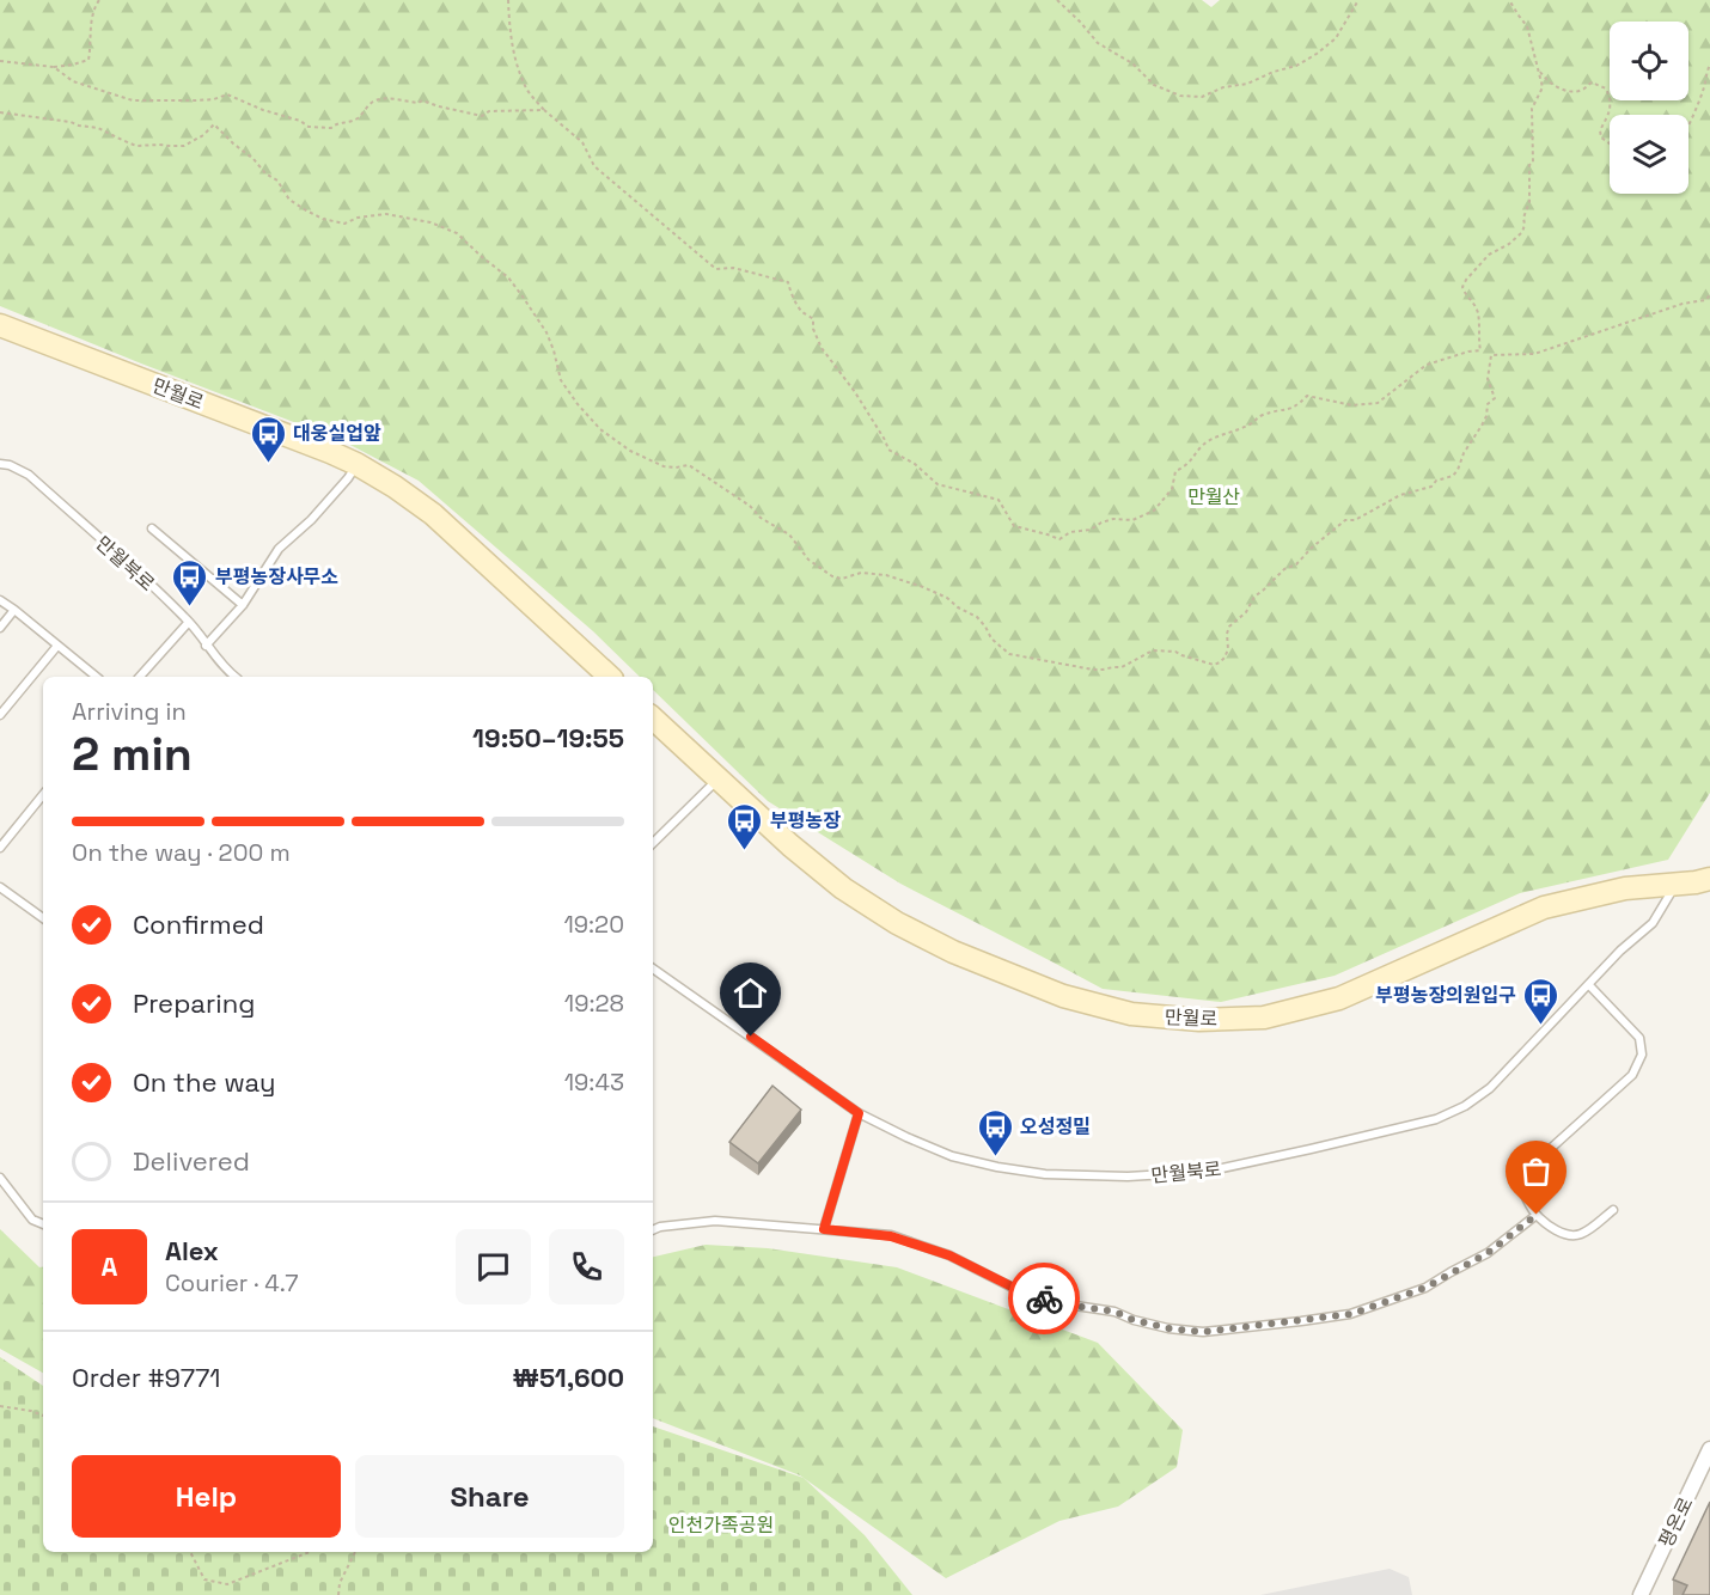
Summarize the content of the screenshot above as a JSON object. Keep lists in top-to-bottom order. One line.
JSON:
{"streets":{"street":["만월로","평온로"],"lane":["만월북로"]},"crossings":[["만월로","만월북로"]],"parks":["만월산","인천가족공원"],"places":{"bus stop":["대웅실업앞","부평농장사무소","부평농장","부평농장의원입구","오성정밀"]},"page":{"heading":["2 min","Arriving in","19:50–19:55"],"panel":["Alex","Courier · 4.7","Order #9771","₩51,600"],"bar":"On the way · 200 m","list":[["Confirmed","19:20"],["Preparing","19:28"],["On the way","19:43"],"Delivered"],"round":"A","buttons":["Help","Share"]}}
